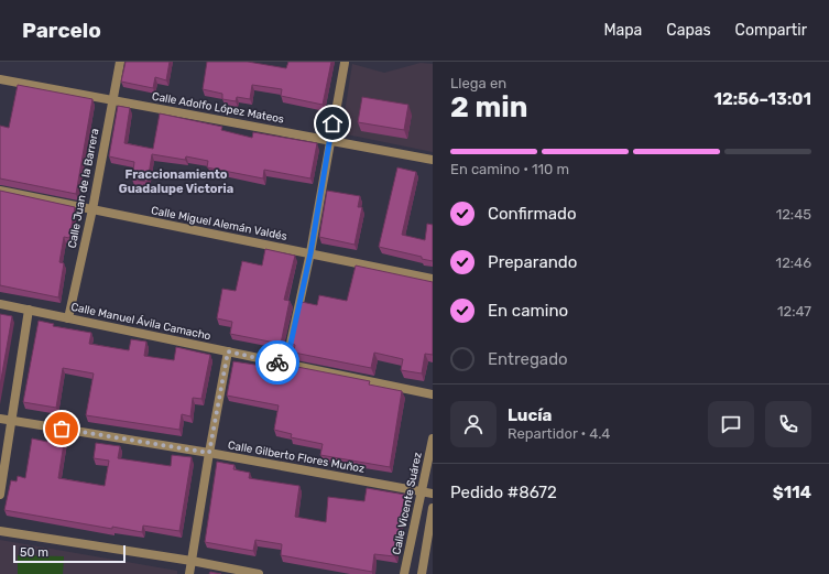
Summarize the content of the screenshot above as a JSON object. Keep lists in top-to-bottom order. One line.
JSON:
{"streets":{"street":["Calle Adolfo López Mateos","Calle Juan de la Barrera","Calle Miguel Alemán Valdés","Calle Manuel Ávila Camacho","Calle Gilberto Flores Muñoz","Calle Vicente Suárez"]},"crossings":[["Calle Adolfo López Mateos","Calle Juan de la Barrera"],["Calle Juan de la Barrera","Calle Miguel Alemán Valdés"],["Calle Juan de la Barrera","Calle Manuel Ávila Camacho"],["Calle Gilberto Flores Muñoz","Calle Vicente Suárez"]],"districts":["Fraccionamiento Guadalupe Victoria"],"scale_bar":"50 m","page":{"header":"Parcelo","nav":["Mapa","Capas","Compartir"],"heading":["2 min","Llega en","12:56–13:01"],"panel":["Lucía","Repartidor · 4.4","Pedido #8672","$114"],"bar":"En camino · 110 m","list":[["Confirmado","12:45"],["Preparando","12:46"],["En camino","12:47"],"Entregado"],"scale":"50 m"}}
